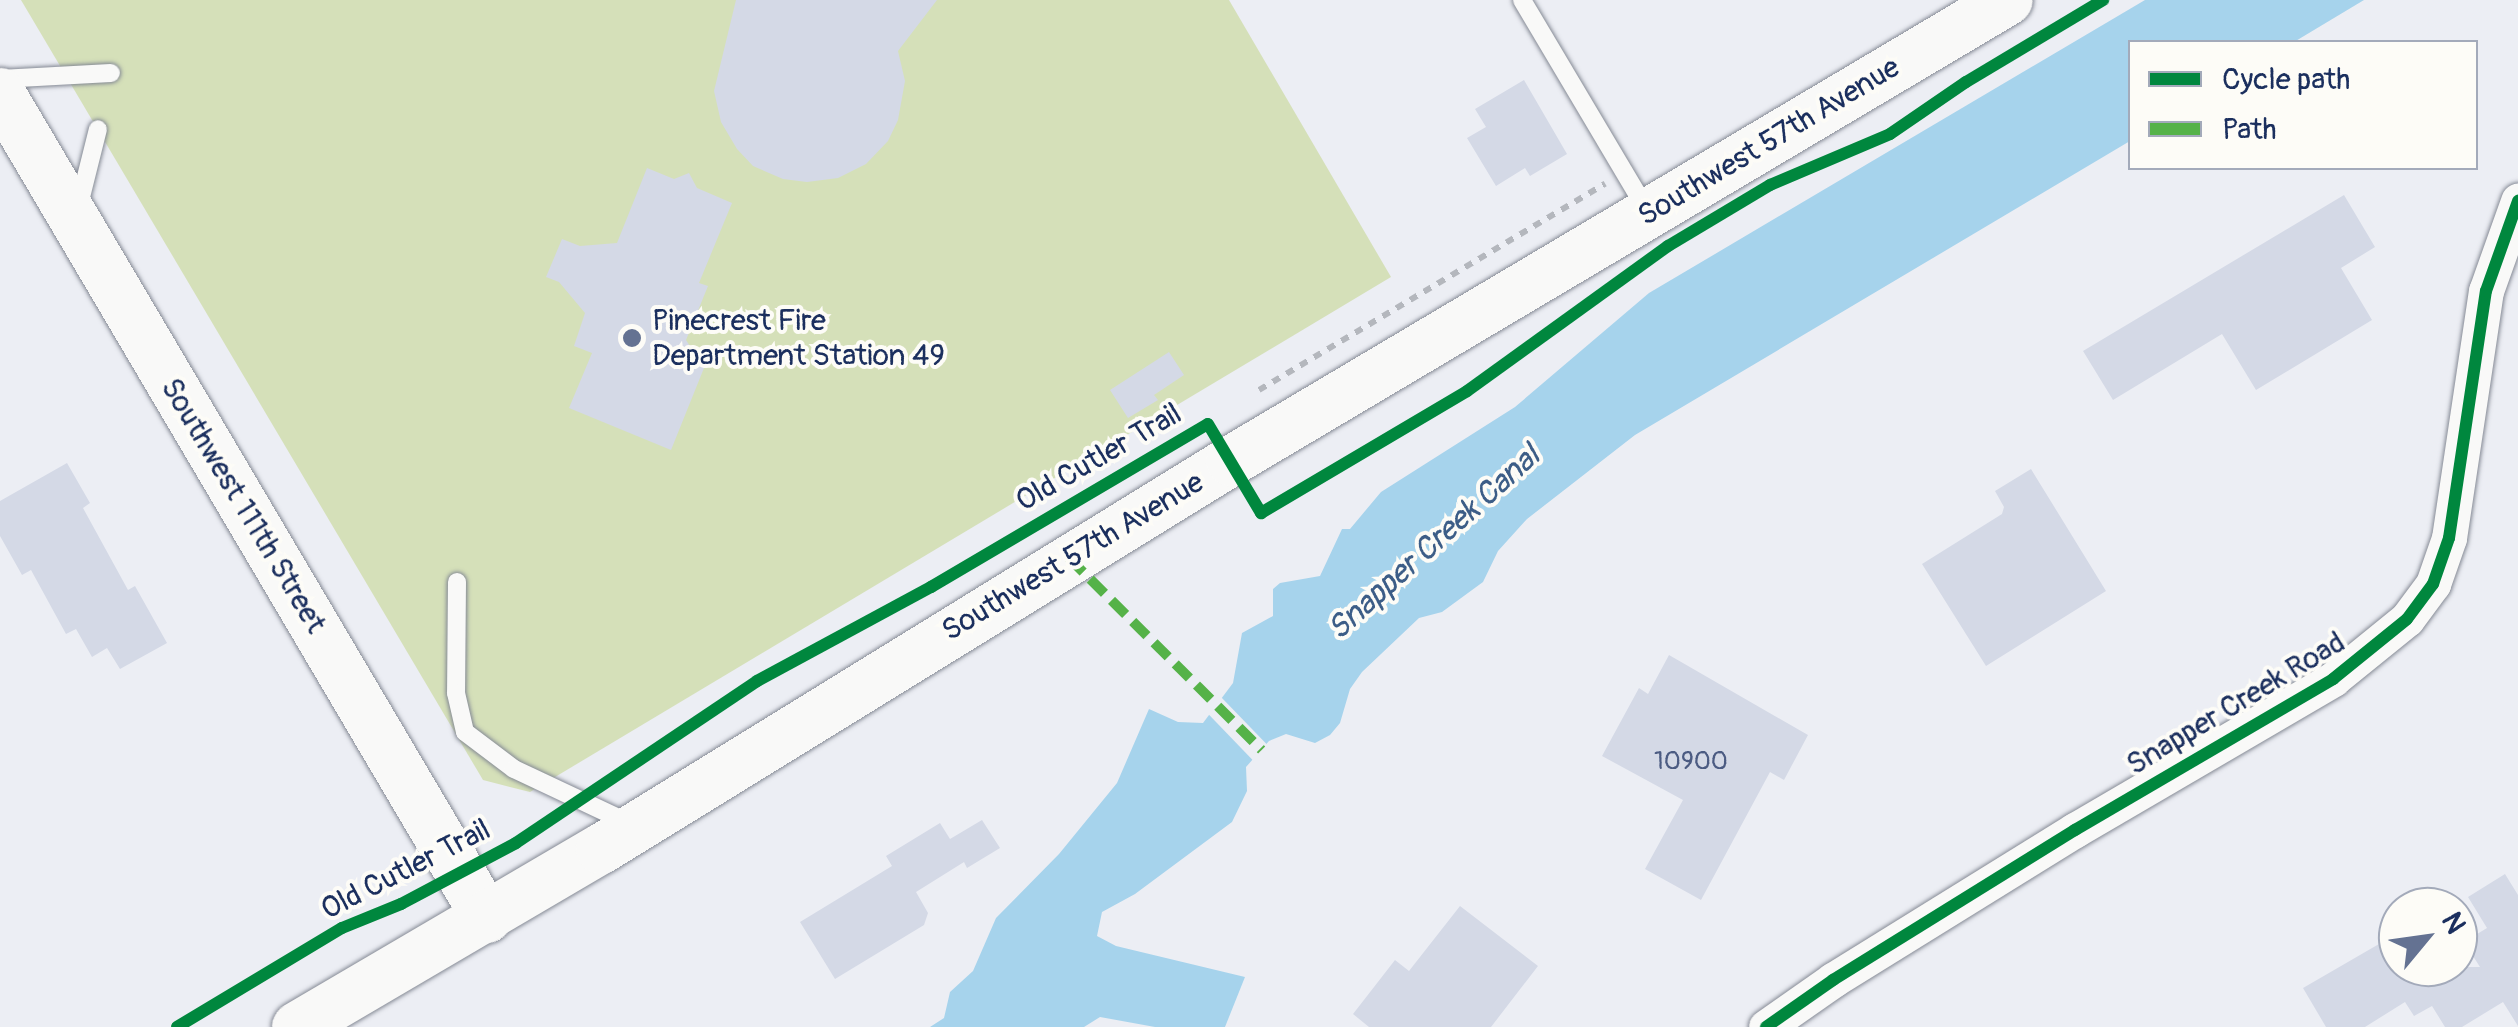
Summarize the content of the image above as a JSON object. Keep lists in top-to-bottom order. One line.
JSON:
{"streets":{"main road":["Southwest 57th Avenue","Southwest 111th Street"],"street":["Snapper Creek Road"],"cycle path":["Old Cutler Trail"]},"crossings":[["Southwest 57th Avenue","Southwest 111th Street"]],"water":["Snapper Creek Canal"],"places":["Pinecrest Fire Department Station 49"],"house_numbers":["10900"],"legend":["Cycle path","Path"],"north":"top right"}
